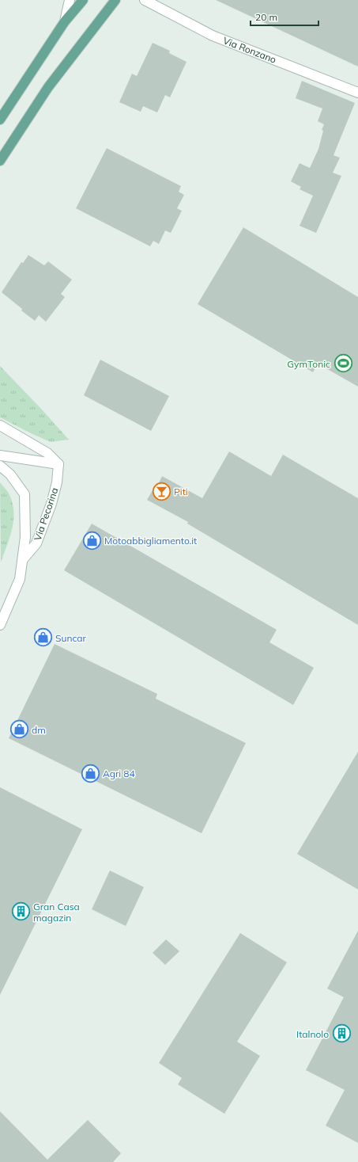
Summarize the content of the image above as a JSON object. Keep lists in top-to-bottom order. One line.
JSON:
{"streets":{"street":["Via Ronzano","Via Pecorina"]},"places":{"sports":["GymTonic"],"bar":["Piti"],"shop":["Motoabbigliamento.it","Suncar","dm","Agri 84"],"building":["Gran Casa magazin","Italnolo"]},"scale_bar":"20 m"}
